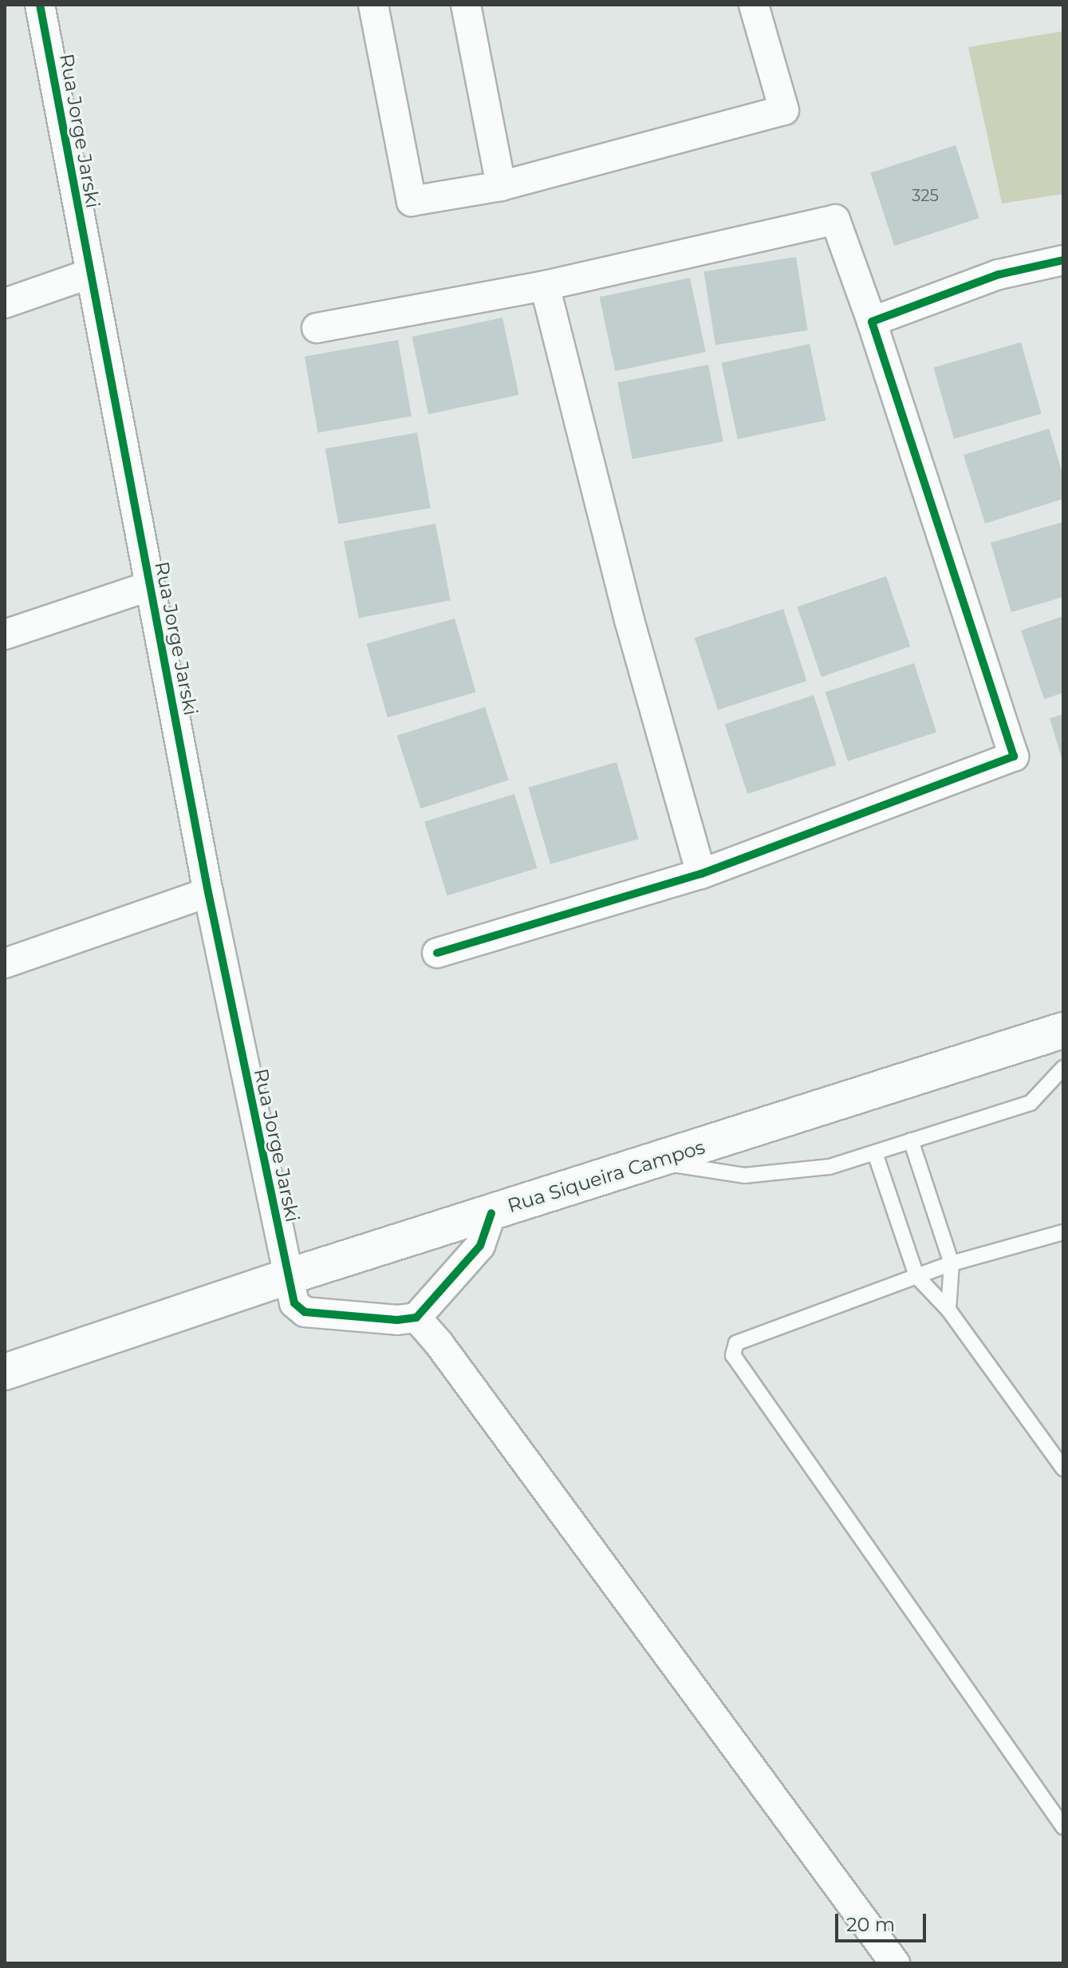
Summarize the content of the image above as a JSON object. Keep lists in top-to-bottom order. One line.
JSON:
{"streets":{"main road":["Rua Siqueira Campos"],"street":["Rua Jorge Jarski"]},"crossings":[["Rua Jorge Jarski","Rua Siqueira Campos"]],"house_numbers":["325"],"scale_bar":"20 m"}
